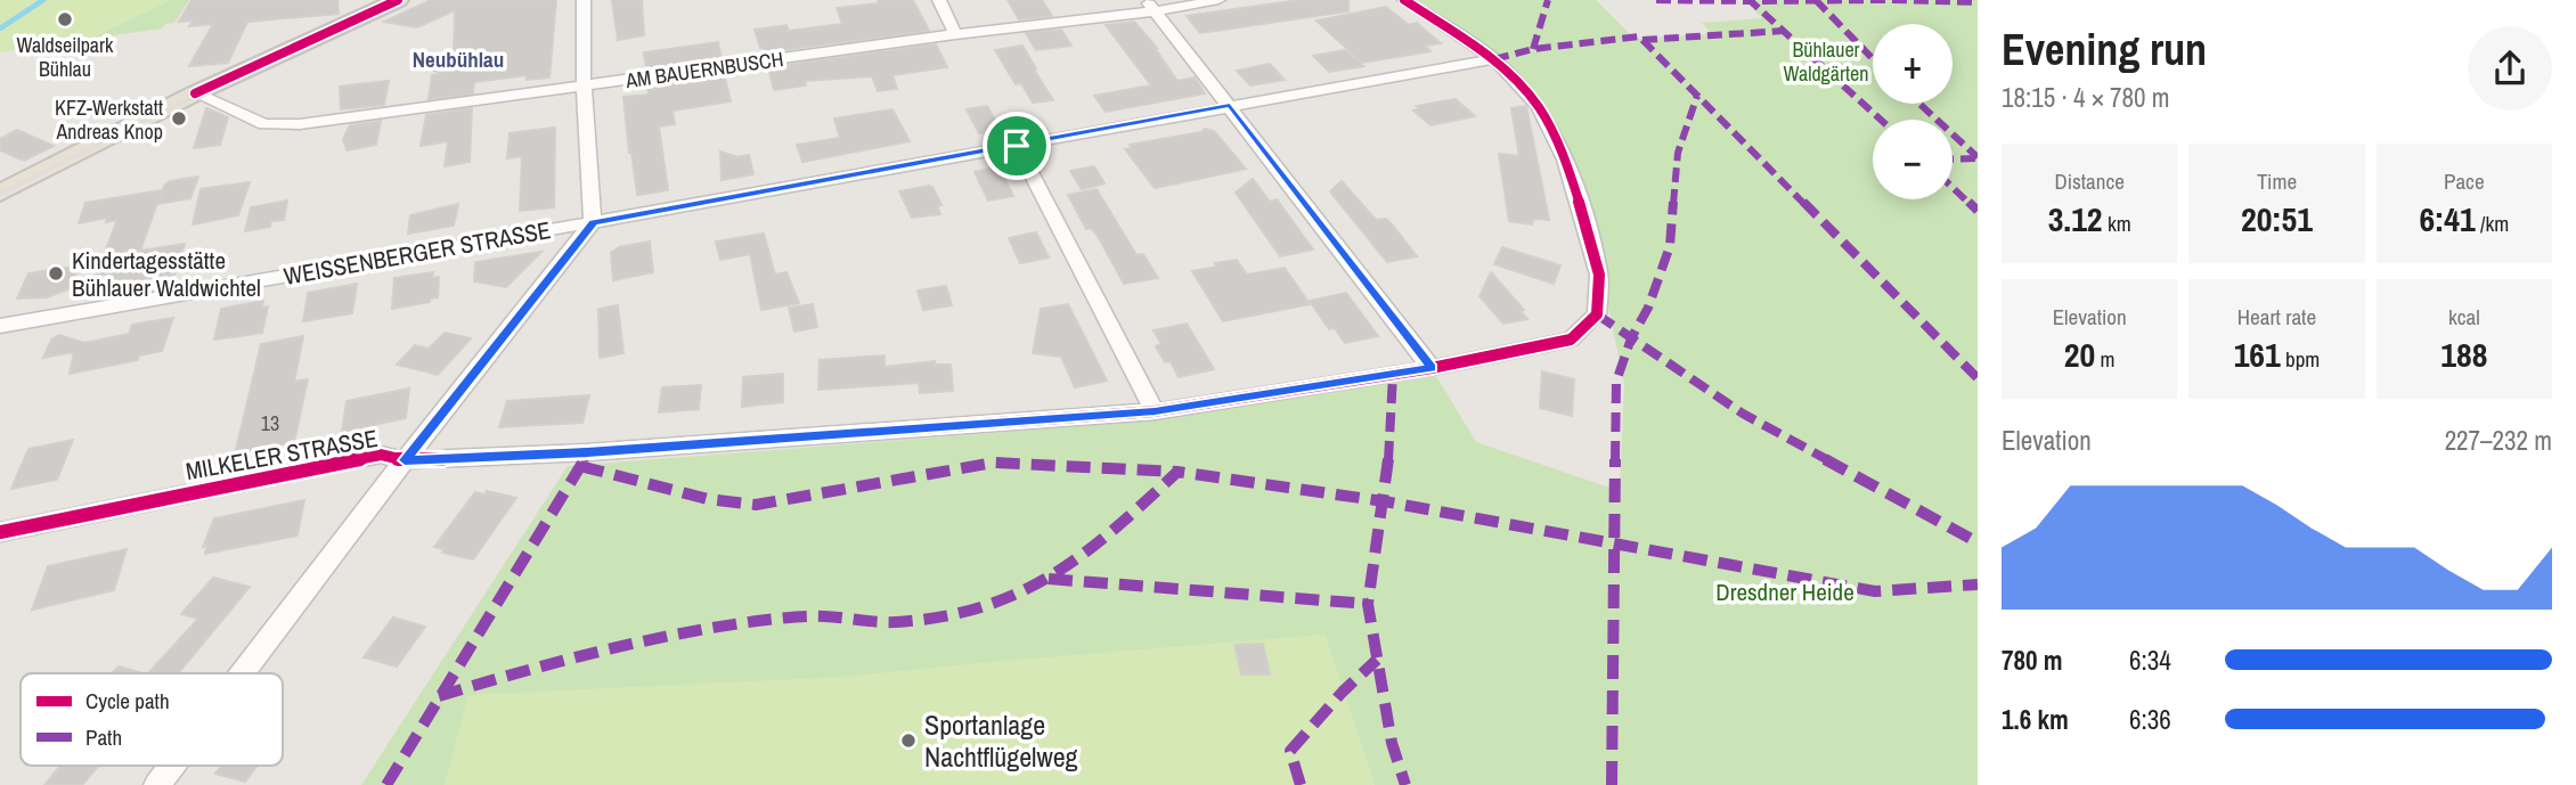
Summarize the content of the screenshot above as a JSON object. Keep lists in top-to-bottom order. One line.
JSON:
{"streets":{"street":["AM BAUERNBUSCH","WEISSENBERGER STRASSE","MILKELER STRASSE"]},"crossings":[["WEISSENBERGER STRASSE","MILKELER STRASSE"]],"districts":["Neubühlau"],"parks":["Bühlauer Waldgärten","Dresdner Heide"],"places":["Waldseilpark Bühlau","KFZ-Werkstatt Andreas Knop","Kindertagesstätte Bühlauer Waldwichtel","Sportanlage Nachtflügelweg"],"house_numbers":["13"],"legend":["Cycle path","Path"],"page":{"heading":["Evening run","18:15 · 4 × 780 m"],"map_buttons":["+","−"],"stats":[["Distance","3.12 km"],["Time","20:51"],["Pace","6:41 /km"],["Elevation","20 m"],["Heart rate","161 bpm"],["kcal","188"]],"chart":["Elevation","227–232 m"],"list":[{"name":"780 m","note":"6:34"},{"name":"1.6 km","note":"6:36"}]}}
